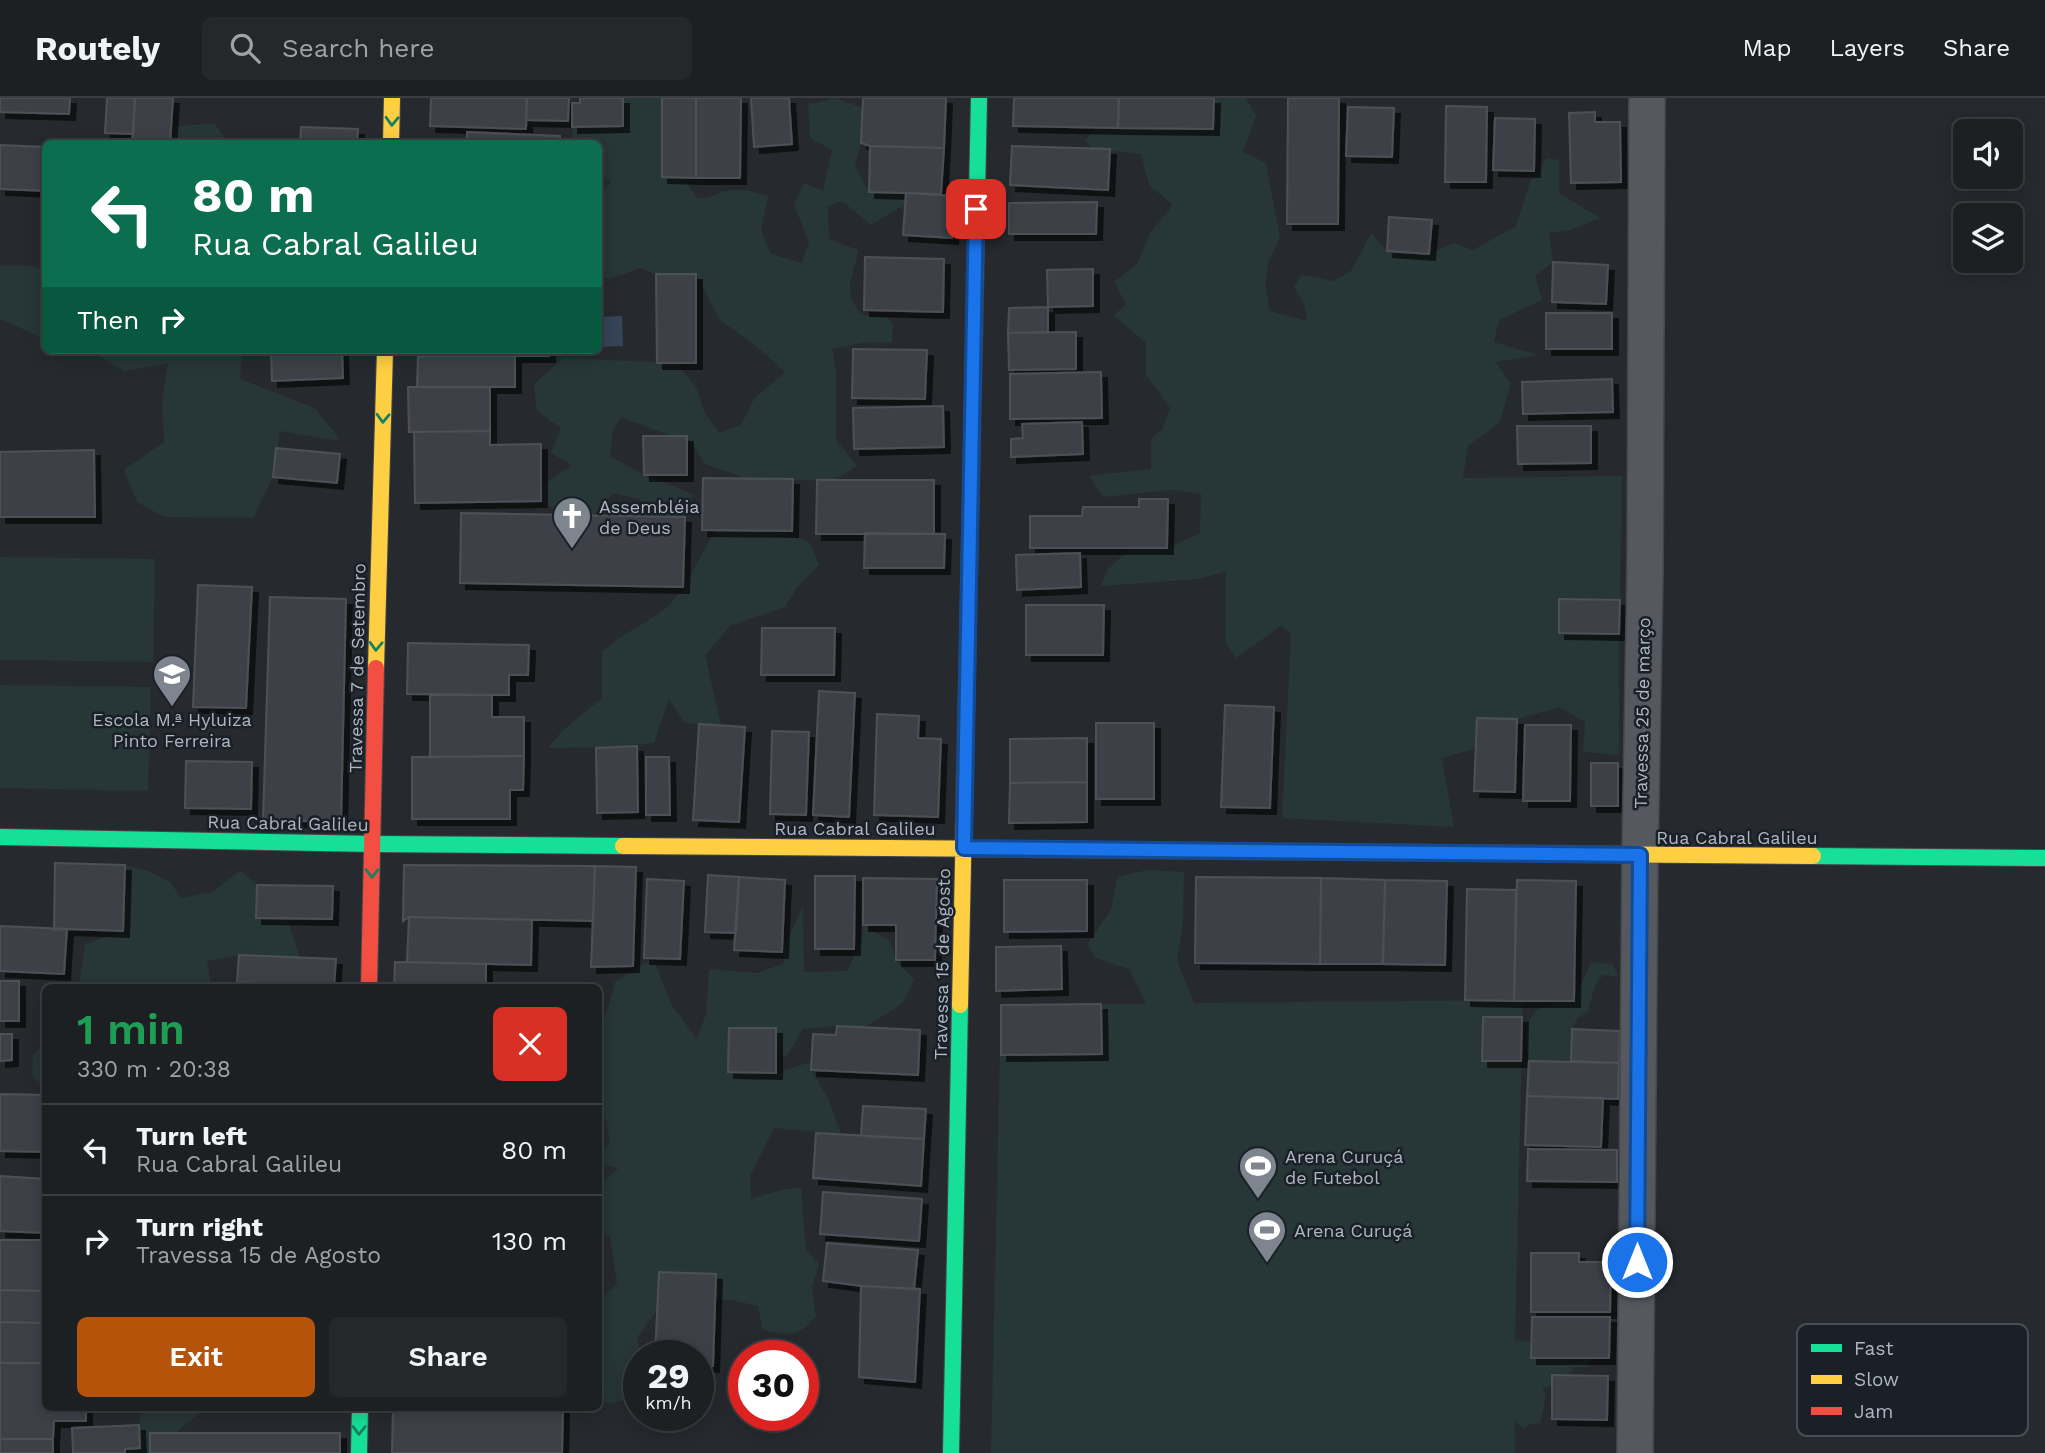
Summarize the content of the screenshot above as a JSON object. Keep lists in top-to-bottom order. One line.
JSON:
{"streets":{"street":["Travessa 7 de Setembro","Travessa 25 de março","Rua Cabral Galileu","Travessa 15 de Agosto"]},"crossings":[["Travessa 7 de Setembro","Rua Cabral Galileu"],["Travessa 25 de março","Rua Cabral Galileu"],["Rua Cabral Galileu","Travessa 15 de Agosto"]],"one_way":["Travessa 7 de Setembro"],"places":{"church":["Assembléia de Deus"],"school or university":["Escola M.ª Hyluiza Pinto Ferreira"],"sports":["Arena Curuçá de Futebol","Arena Curuçá"]},"legend":["Fast","Slow","Jam"],"page":{"header":"Routely","search":"Search here","nav":["Map","Layers","Share"],"turn":["80 m","Rua Cabral Galileu"],"then":"Then","heading":["1 min","330 m · 20:38"],"list":[{"name":"Turn left","note":"Rua Cabral Galileu","value":"80 m"},{"name":"Turn right","note":"Travessa 15 de Agosto","value":"130 m"}],"buttons":["Exit","Share"],"speed":"29 km/h","limit":"30"}}
